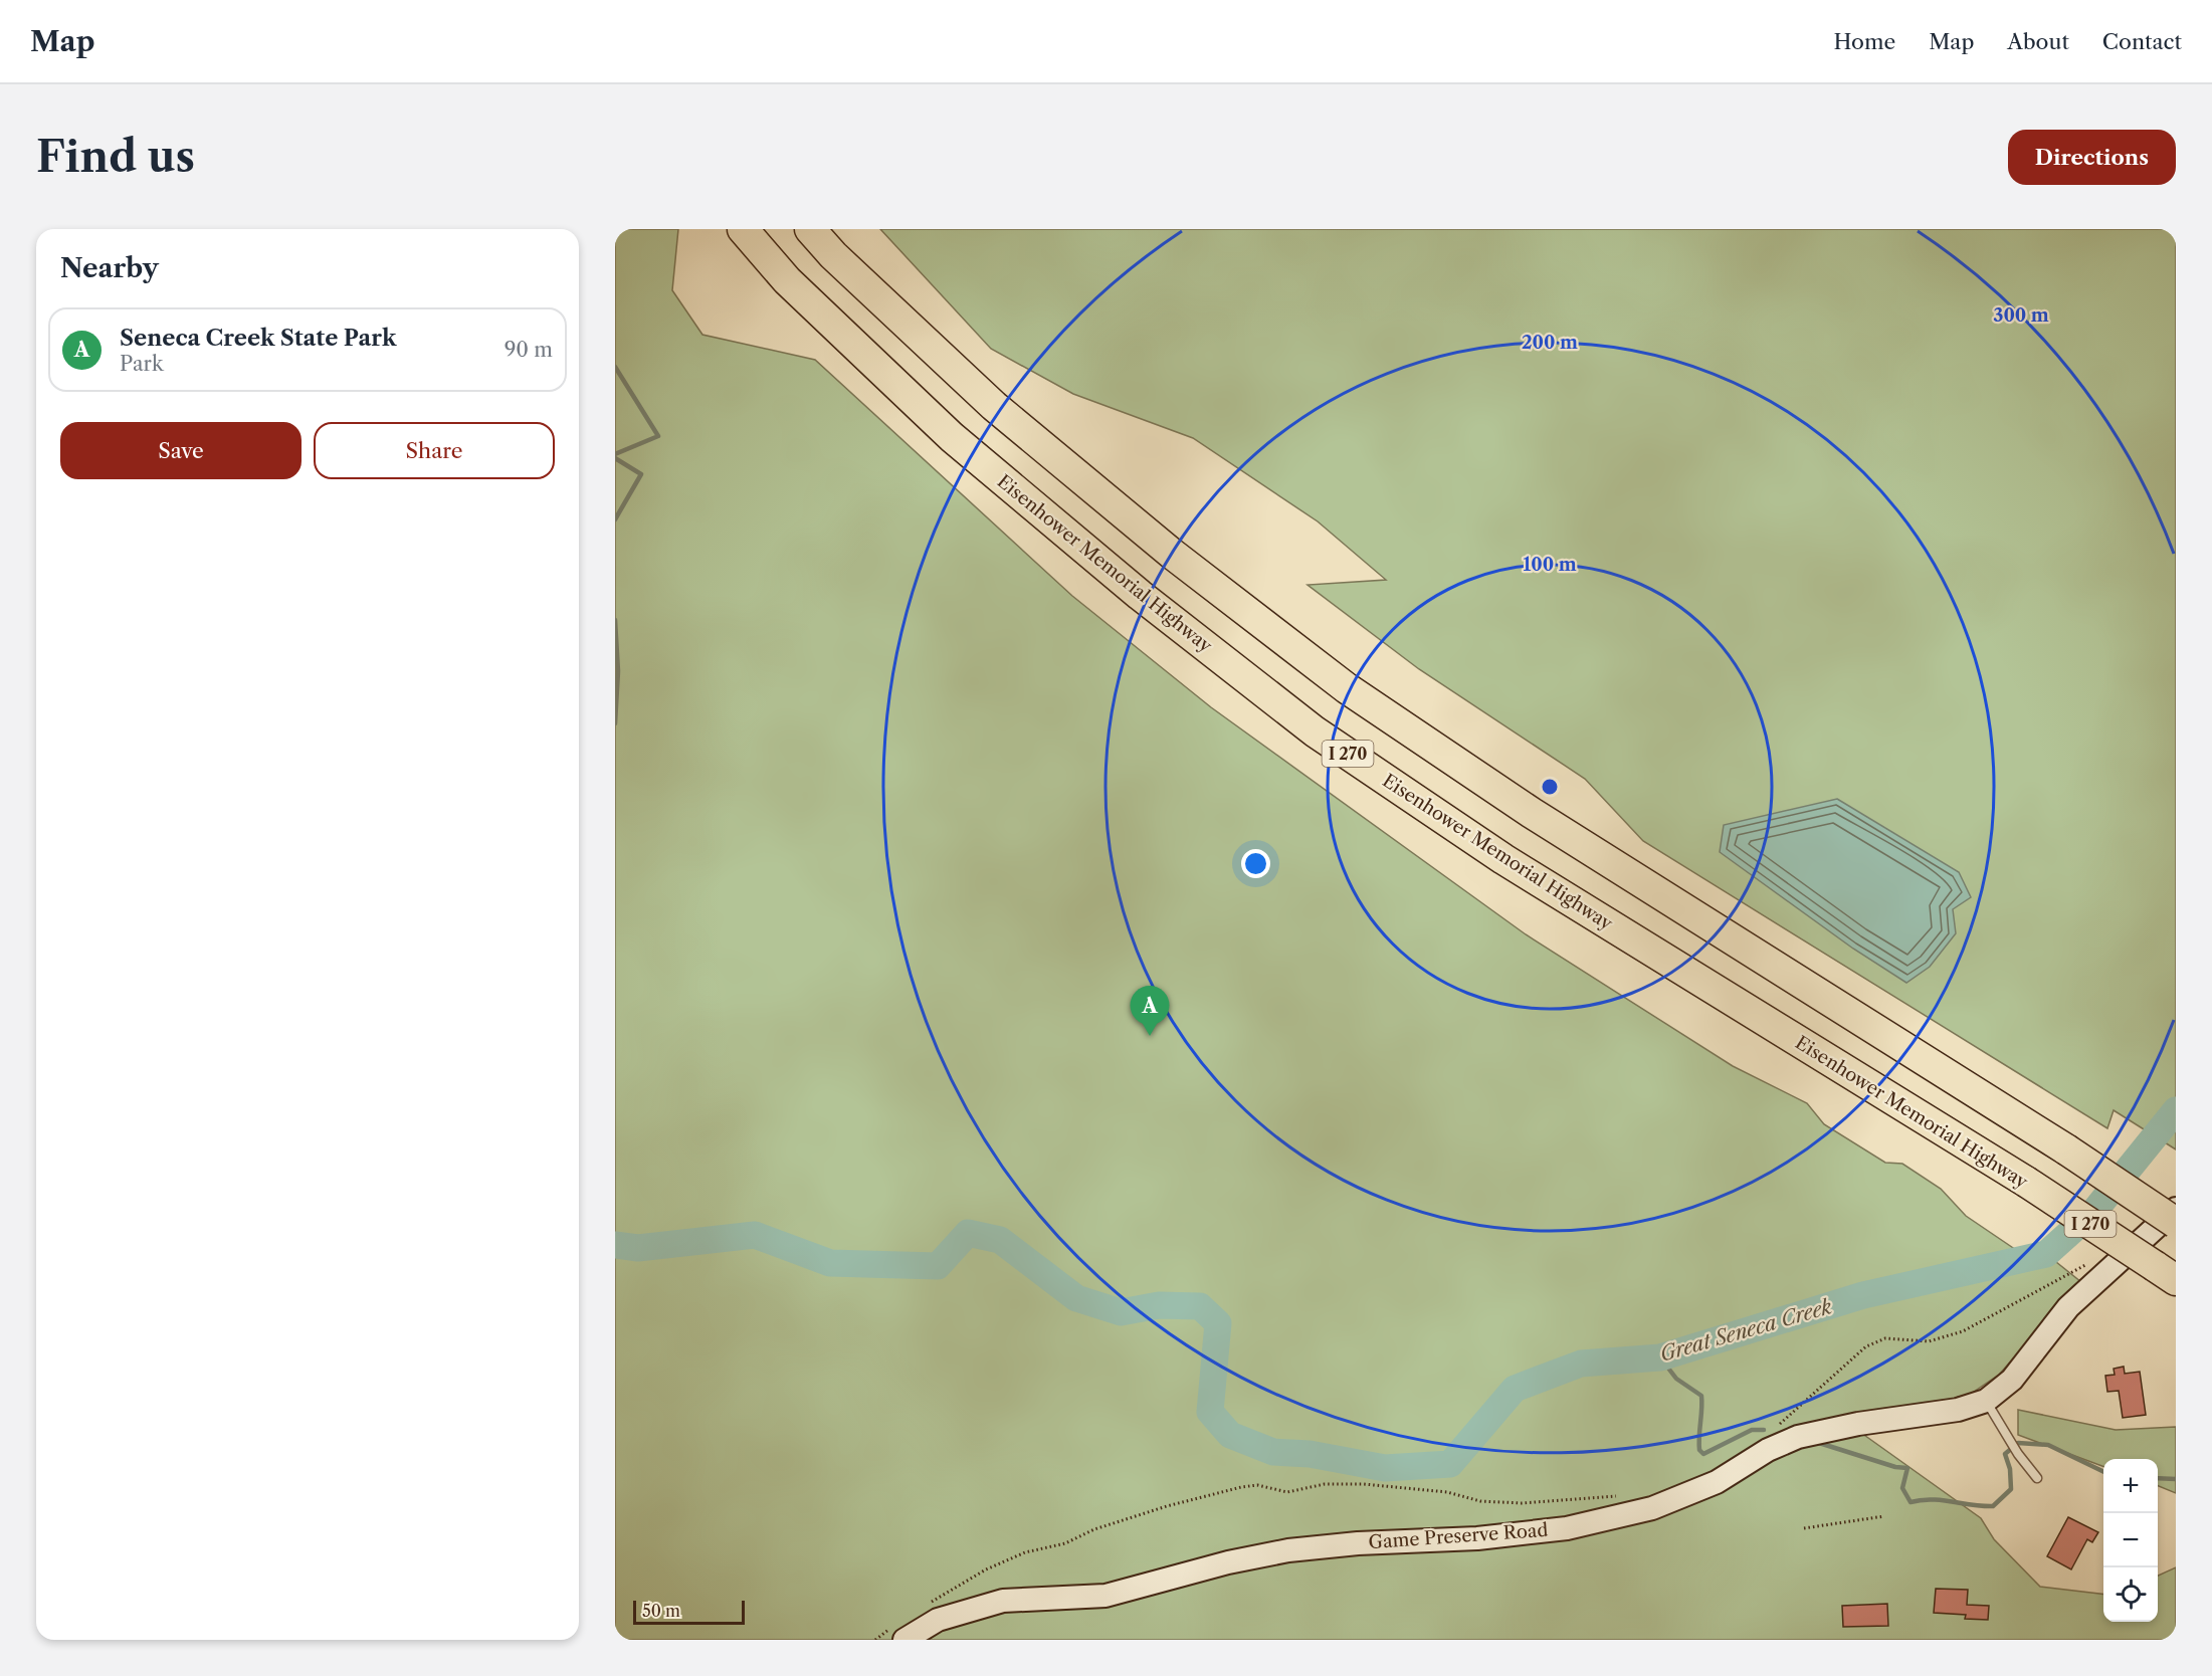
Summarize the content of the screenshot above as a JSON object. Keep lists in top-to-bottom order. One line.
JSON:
{"streets":{"highway":["Eisenhower Memorial Highway","I 270"],"street":["Game Preserve Road"]},"water":["Great Seneca Creek"],"scale_bar":"50 m","page":{"header":"Map","nav":["Home","Map","About","Contact"],"buttons":["Directions",["Save","Share"]],"title":"Find us","heading":"Nearby","list":[{"mark":"A","name":"Seneca Creek State Park","note":"Park","value":"90 m"}],"pins":"A","map_buttons":["+","−"],"scale":"50 m"},"rings":["300 m","200 m","100 m"]}
